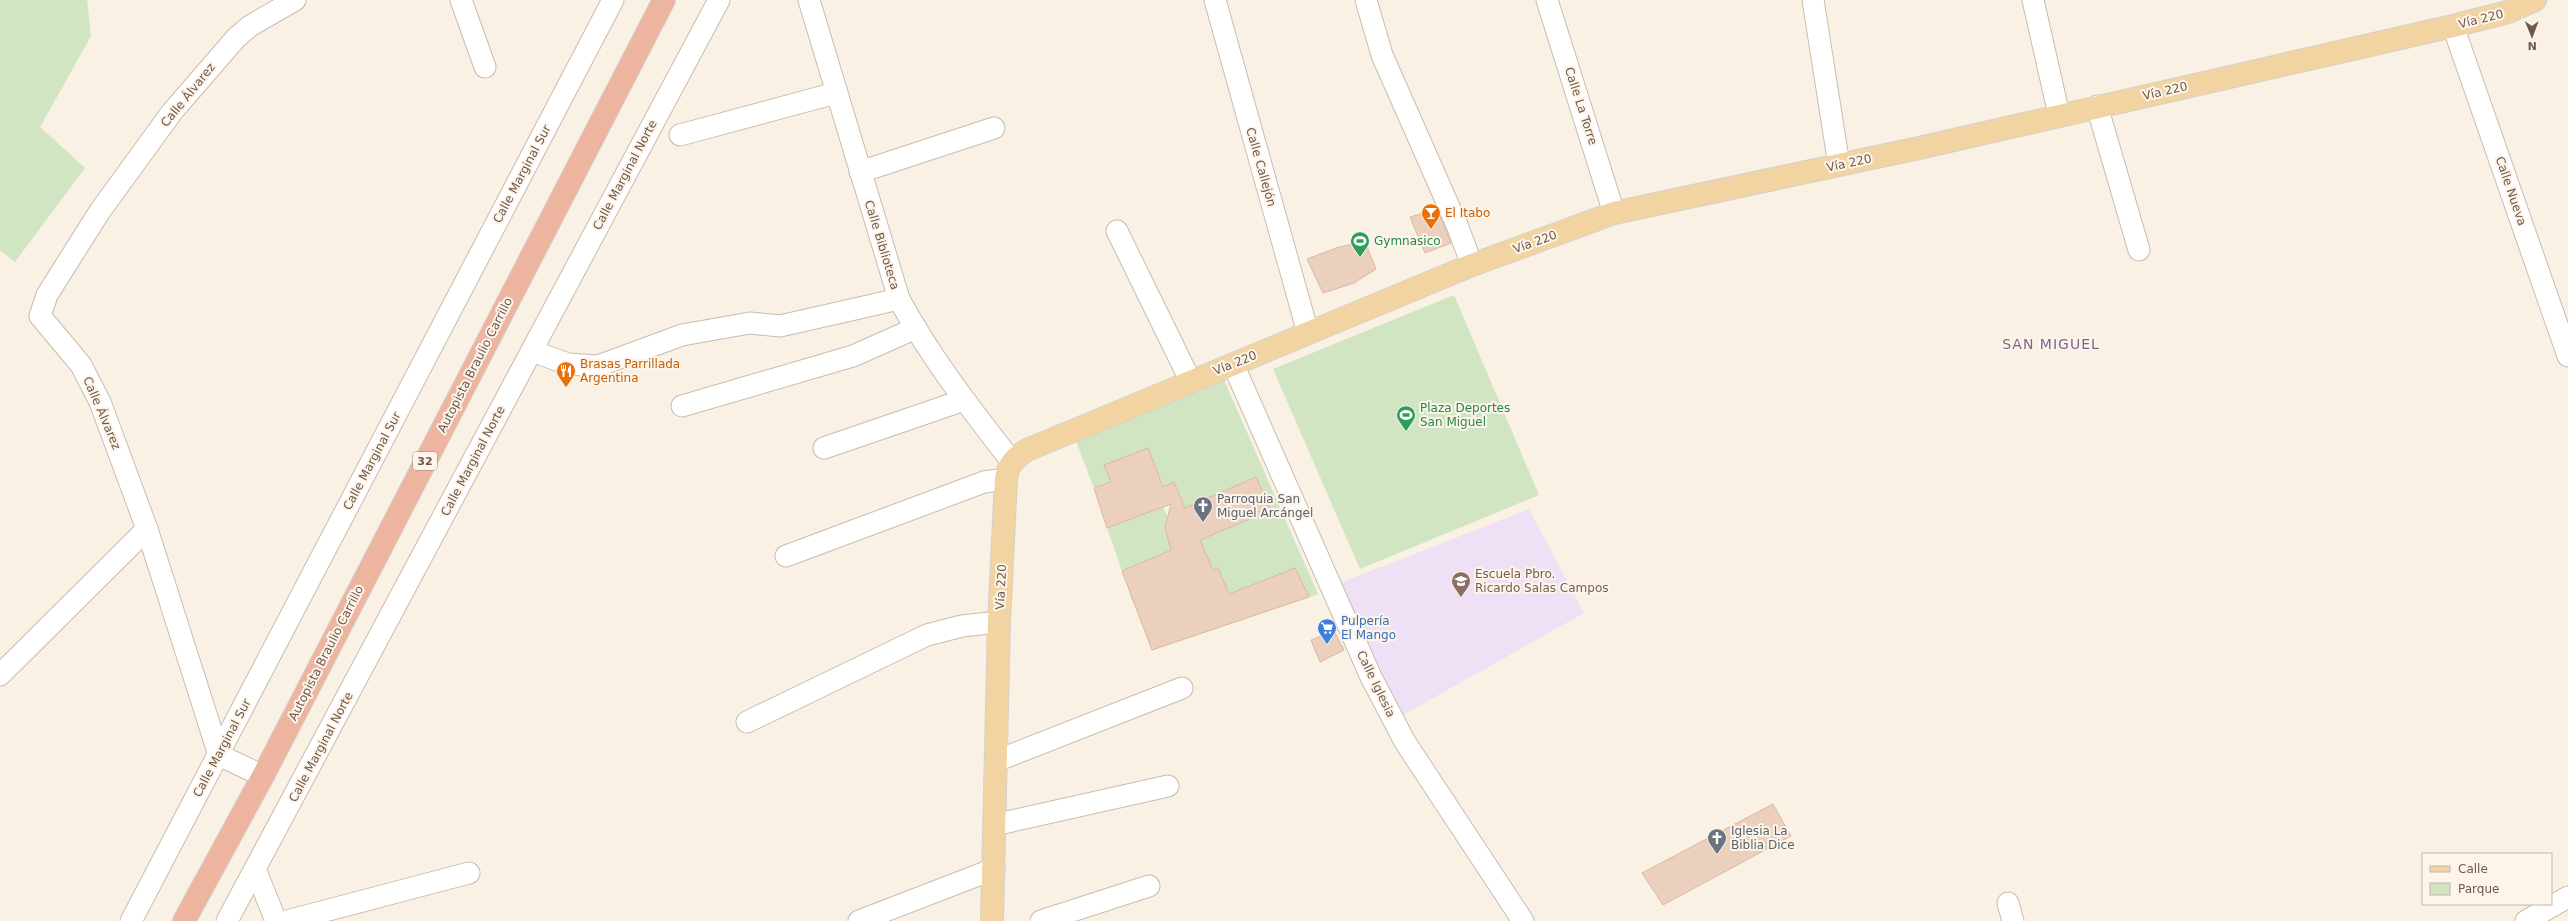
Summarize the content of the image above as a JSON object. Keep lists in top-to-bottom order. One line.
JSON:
{"streets":{"highway":["Autopista Braulio Carrillo","32"],"main road":["Vía 220"],"street":["Calle Álvarez","Calle La Torre","Calle Callejón","Calle Marginal Sur","Calle Marginal Norte","Calle Nueva","Calle Biblioteca","Calle Iglesia"]},"crossings":[["Vía 220","Calle La Torre"],["Vía 220","Calle Callejón"],["Vía 220","Calle Nueva"],["Vía 220","Calle Biblioteca"],["Vía 220","Calle Iglesia"],["Calle Álvarez","Calle Marginal Sur"]],"districts":["SAN MIGUEL"],"places":{"bar":["El Itabo"],"sports":["Gymnasico","Plaza Deportes San Miguel"],"restaurant":["Brasas Parrillada Argentina"],"church":["Parroquia San Miguel Arcángel","Iglesia La Biblia Dice"],"school or university":["Escuela Pbro. Ricardo Salas Campos"],"supermarket":["Pulpería El Mango"]},"legend":["Calle","Parque"],"north":"bottom"}
